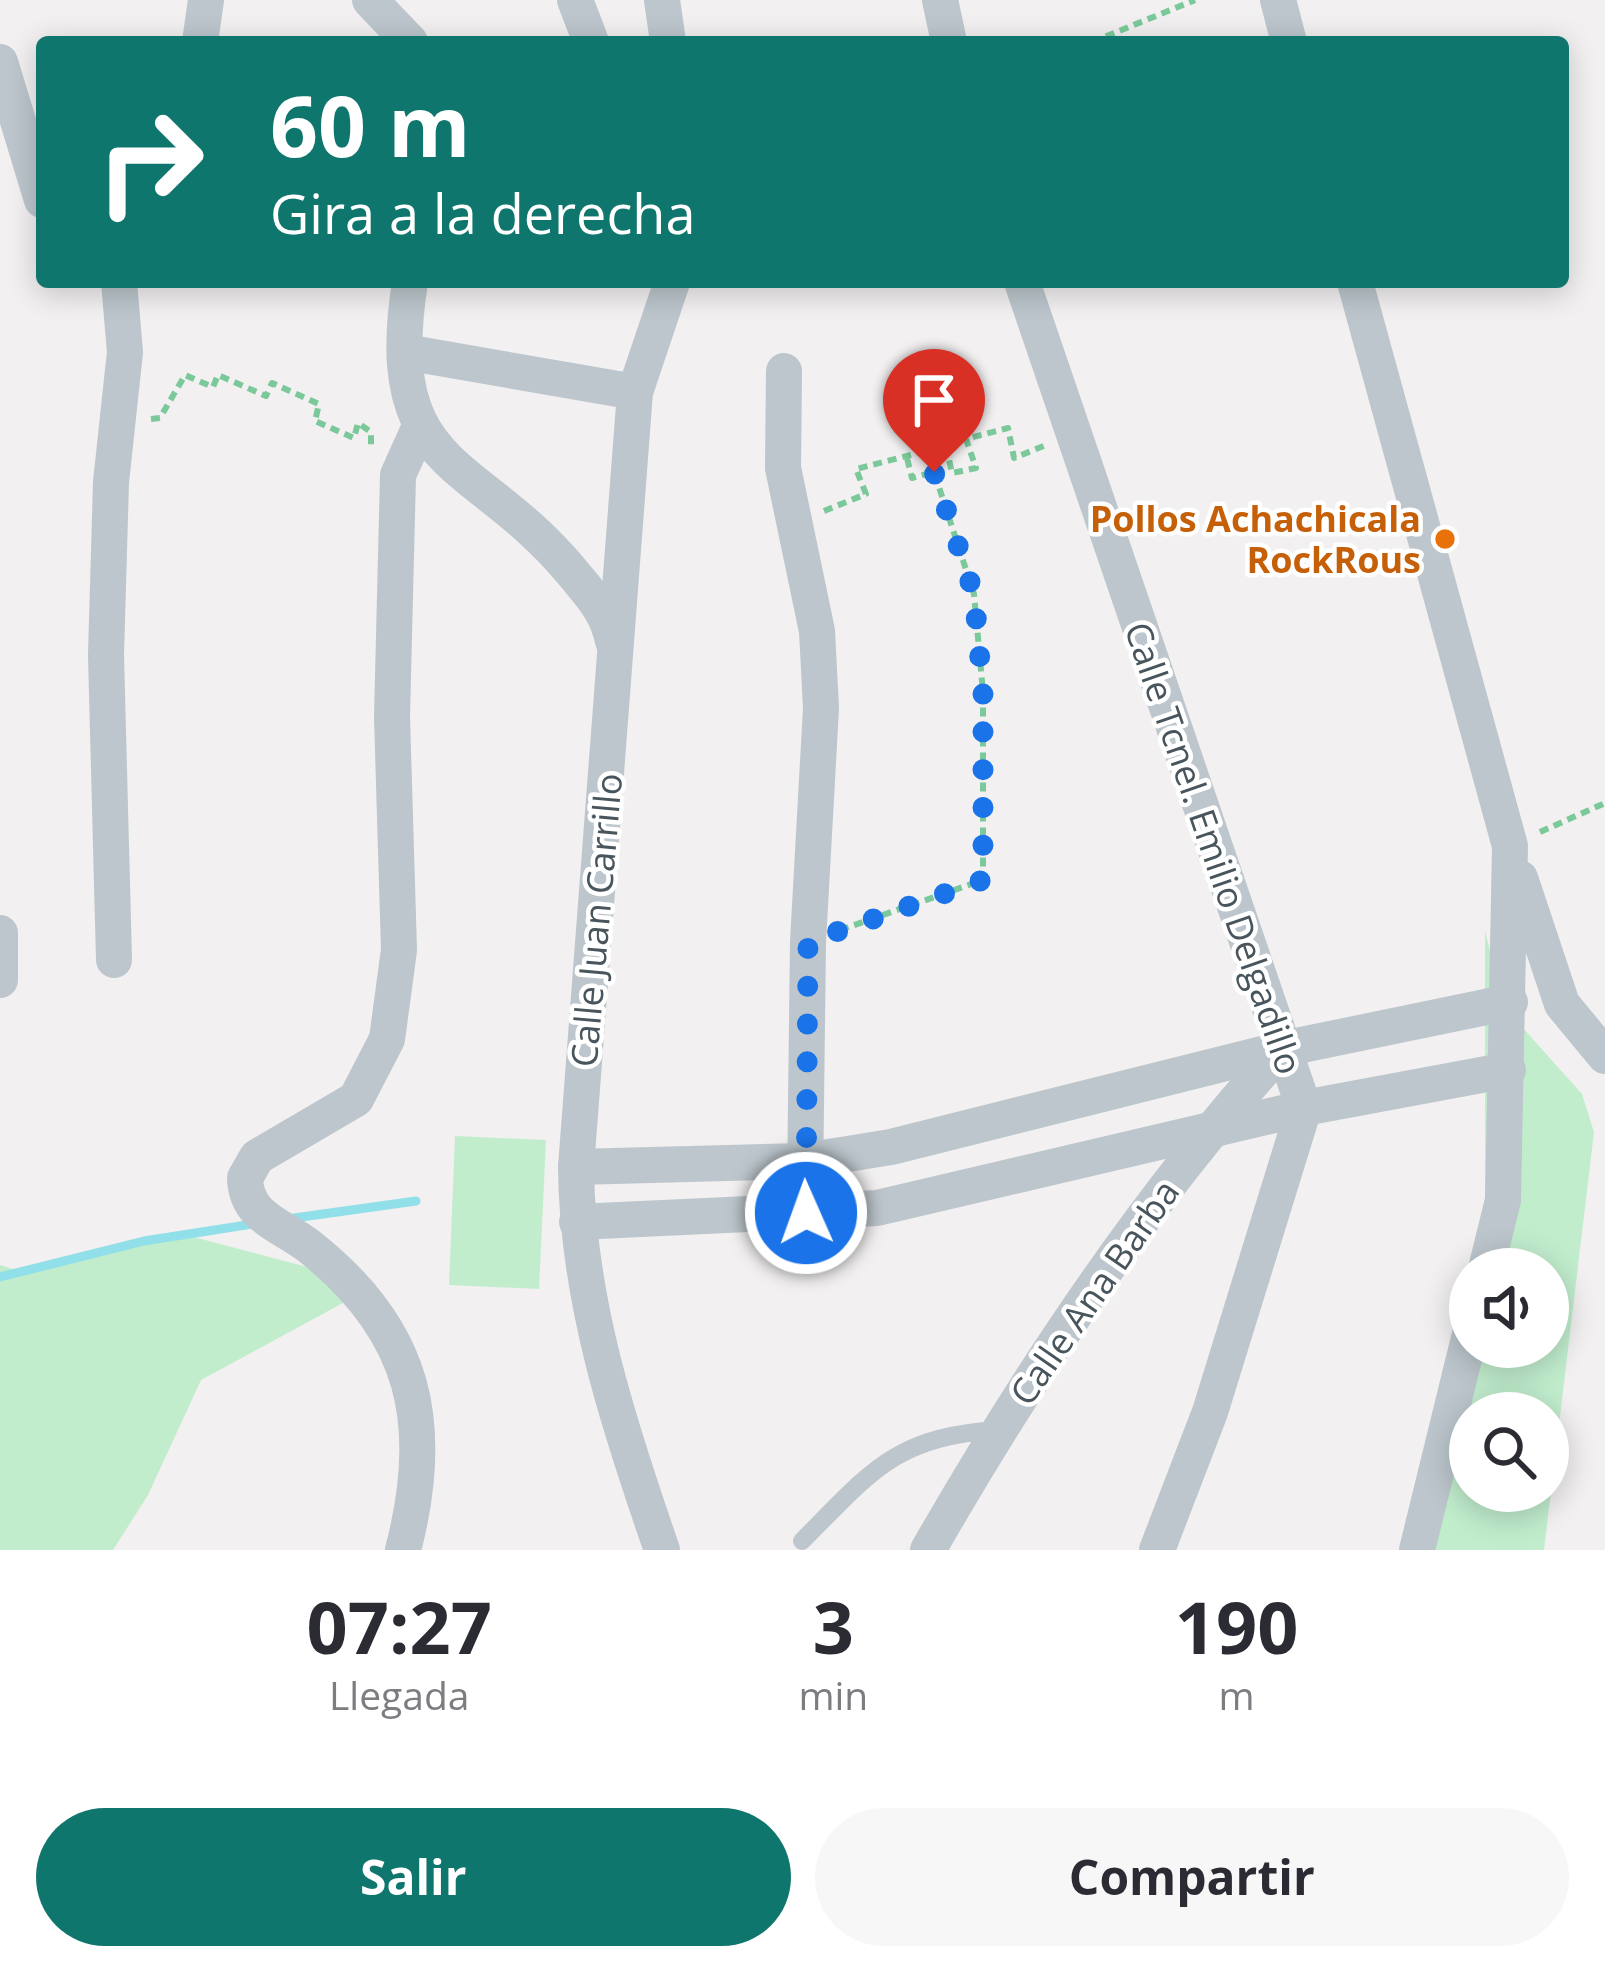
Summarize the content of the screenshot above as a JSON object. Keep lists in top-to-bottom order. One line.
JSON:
{"streets":{"street":["Calle Tcnel. Emilio Delgadillo","Calle Juan Carrillo","Calle Ana Barba"]},"crossings":[["Calle Tcnel. Emilio Delgadillo","Calle Ana Barba"]],"places":["Pollos Achachicala RockRous"],"page":{"turn":["60 m","Gira a la derecha"],"eta":["07:27","Llegada","3","min","190","m"],"buttons":["Salir","Compartir"]}}
